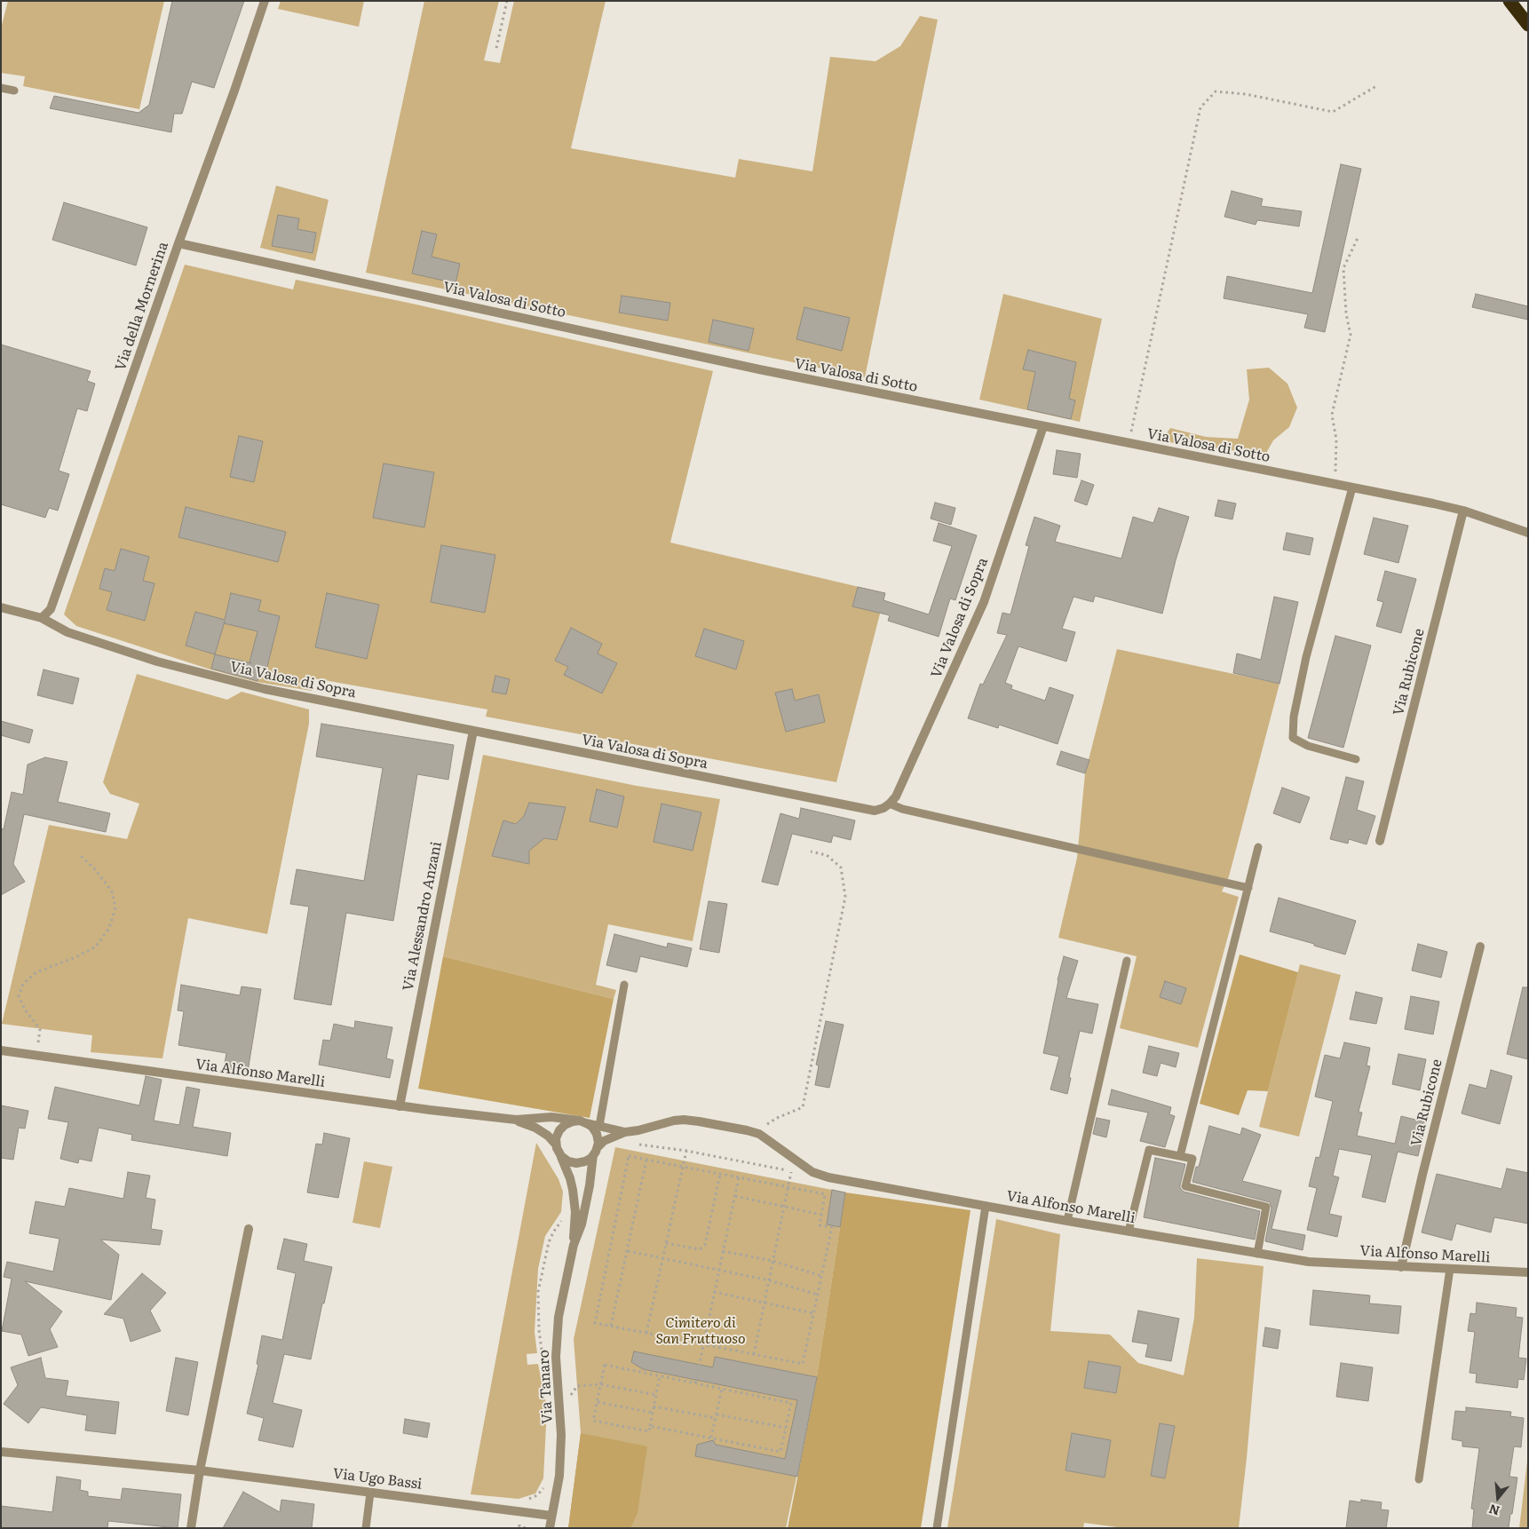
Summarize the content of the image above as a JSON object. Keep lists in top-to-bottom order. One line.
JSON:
{"streets":{"street":["Via Valosa di Sotto","Via della Mornerina","Via Valosa di Sopra","Via Rubicone","Via Alessandro Anzani","Via Alfonso Marelli","Via Tanaro","Via Ugo Bassi"]},"crossings":[["Via Valosa di Sotto","Via della Mornerina"],["Via Valosa di Sotto","Via Valosa di Sopra"],["Via Valosa di Sotto","Via Rubicone"],["Via della Mornerina","Via Valosa di Sopra"],["Via Valosa di Sopra","Via Alessandro Anzani"],["Via Rubicone","Via Alfonso Marelli"],["Via Alessandro Anzani","Via Alfonso Marelli"],["Via Alfonso Marelli","Via Tanaro"],["Via Tanaro","Via Ugo Bassi"]],"parks":["Cimitero di San Fruttuoso"],"north":"bottom"}
